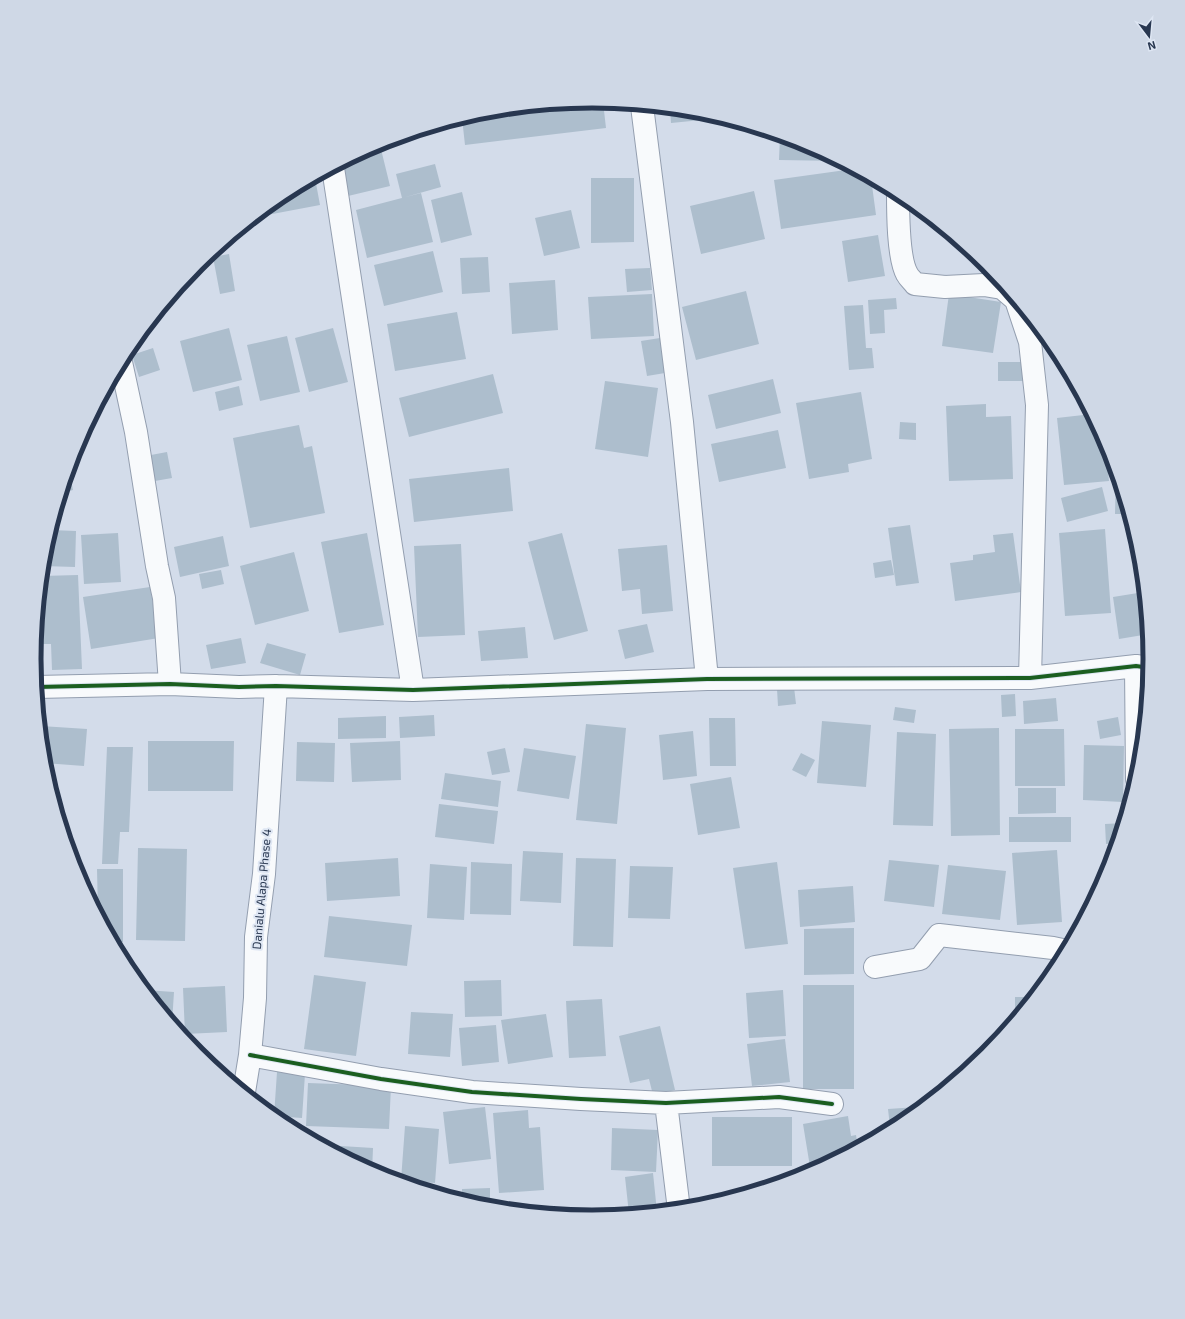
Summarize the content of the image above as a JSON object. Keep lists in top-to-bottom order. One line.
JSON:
{"streets":{"street":["Danialu Alapa Phase 4"]},"north":"bottom"}
